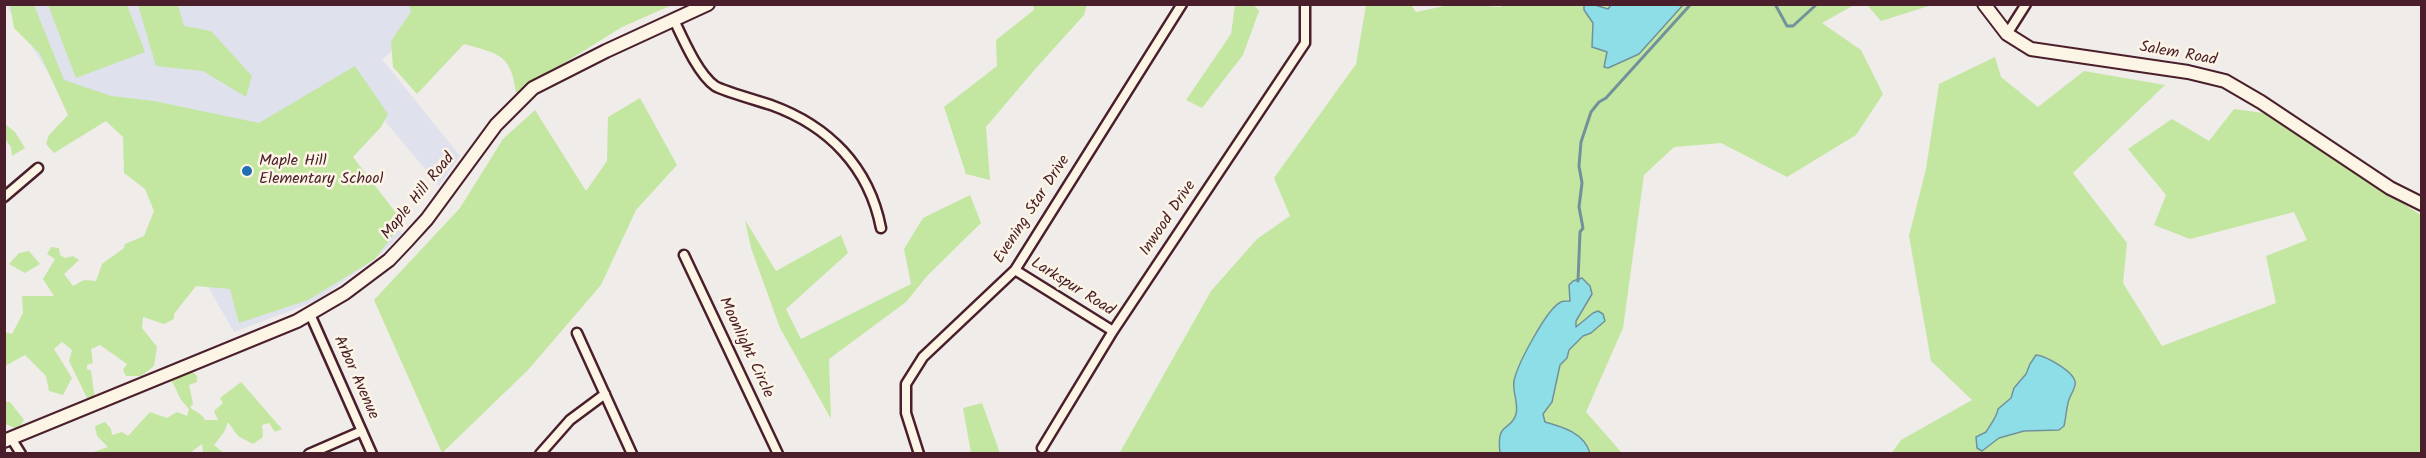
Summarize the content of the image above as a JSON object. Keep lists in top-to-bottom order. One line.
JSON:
{"streets":{"street":["Salem Road","Maple Hill Road","Evening Star Drive","Inwood Drive","Larkspur Road","Moonlight Circle","Arbor Avenue"]},"crossings":[["Maple Hill Road","Arbor Avenue"],["Evening Star Drive","Larkspur Road"],["Inwood Drive","Larkspur Road"]],"places":["Maple Hill Elementary School"]}
